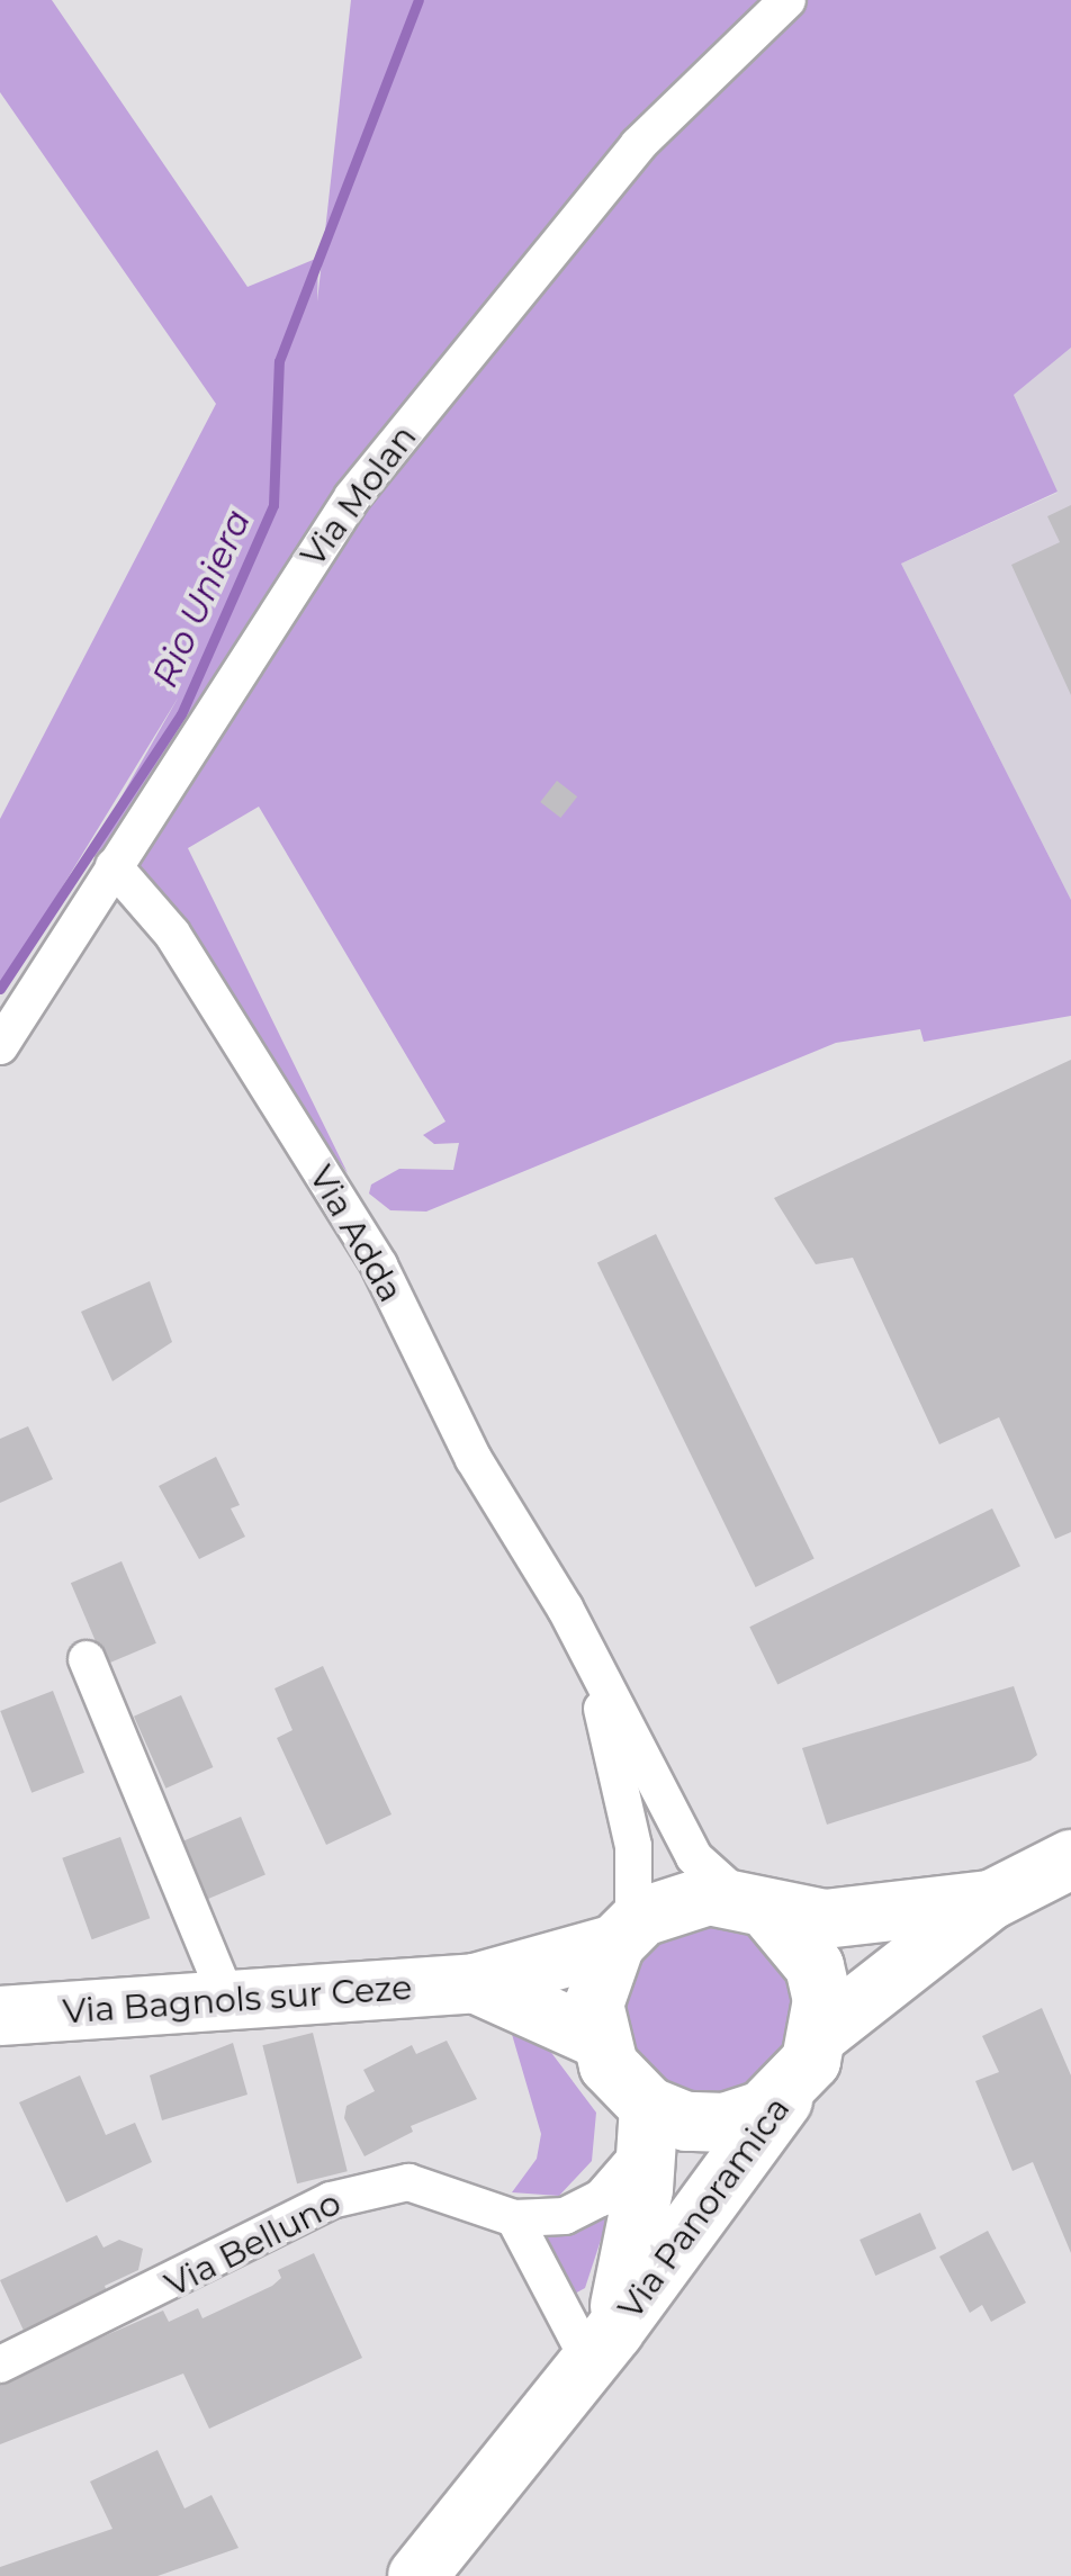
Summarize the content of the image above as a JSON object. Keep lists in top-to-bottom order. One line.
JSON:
{"streets":{"main road":["Via Bagnols sur Ceze","Via Panoramica"],"street":["Via Molan","Via Adda","Via Belluno"]},"crossings":[["Via Molan","Via Adda"],["Via Adda","Via Bagnols sur Ceze"],["Via Adda","Via Panoramica"],["Via Adda","Via Belluno"],["Via Bagnols sur Ceze","Via Panoramica"],["Via Bagnols sur Ceze","Via Belluno"],["Via Panoramica","Via Belluno"]],"water":["Rio Uniera"]}
